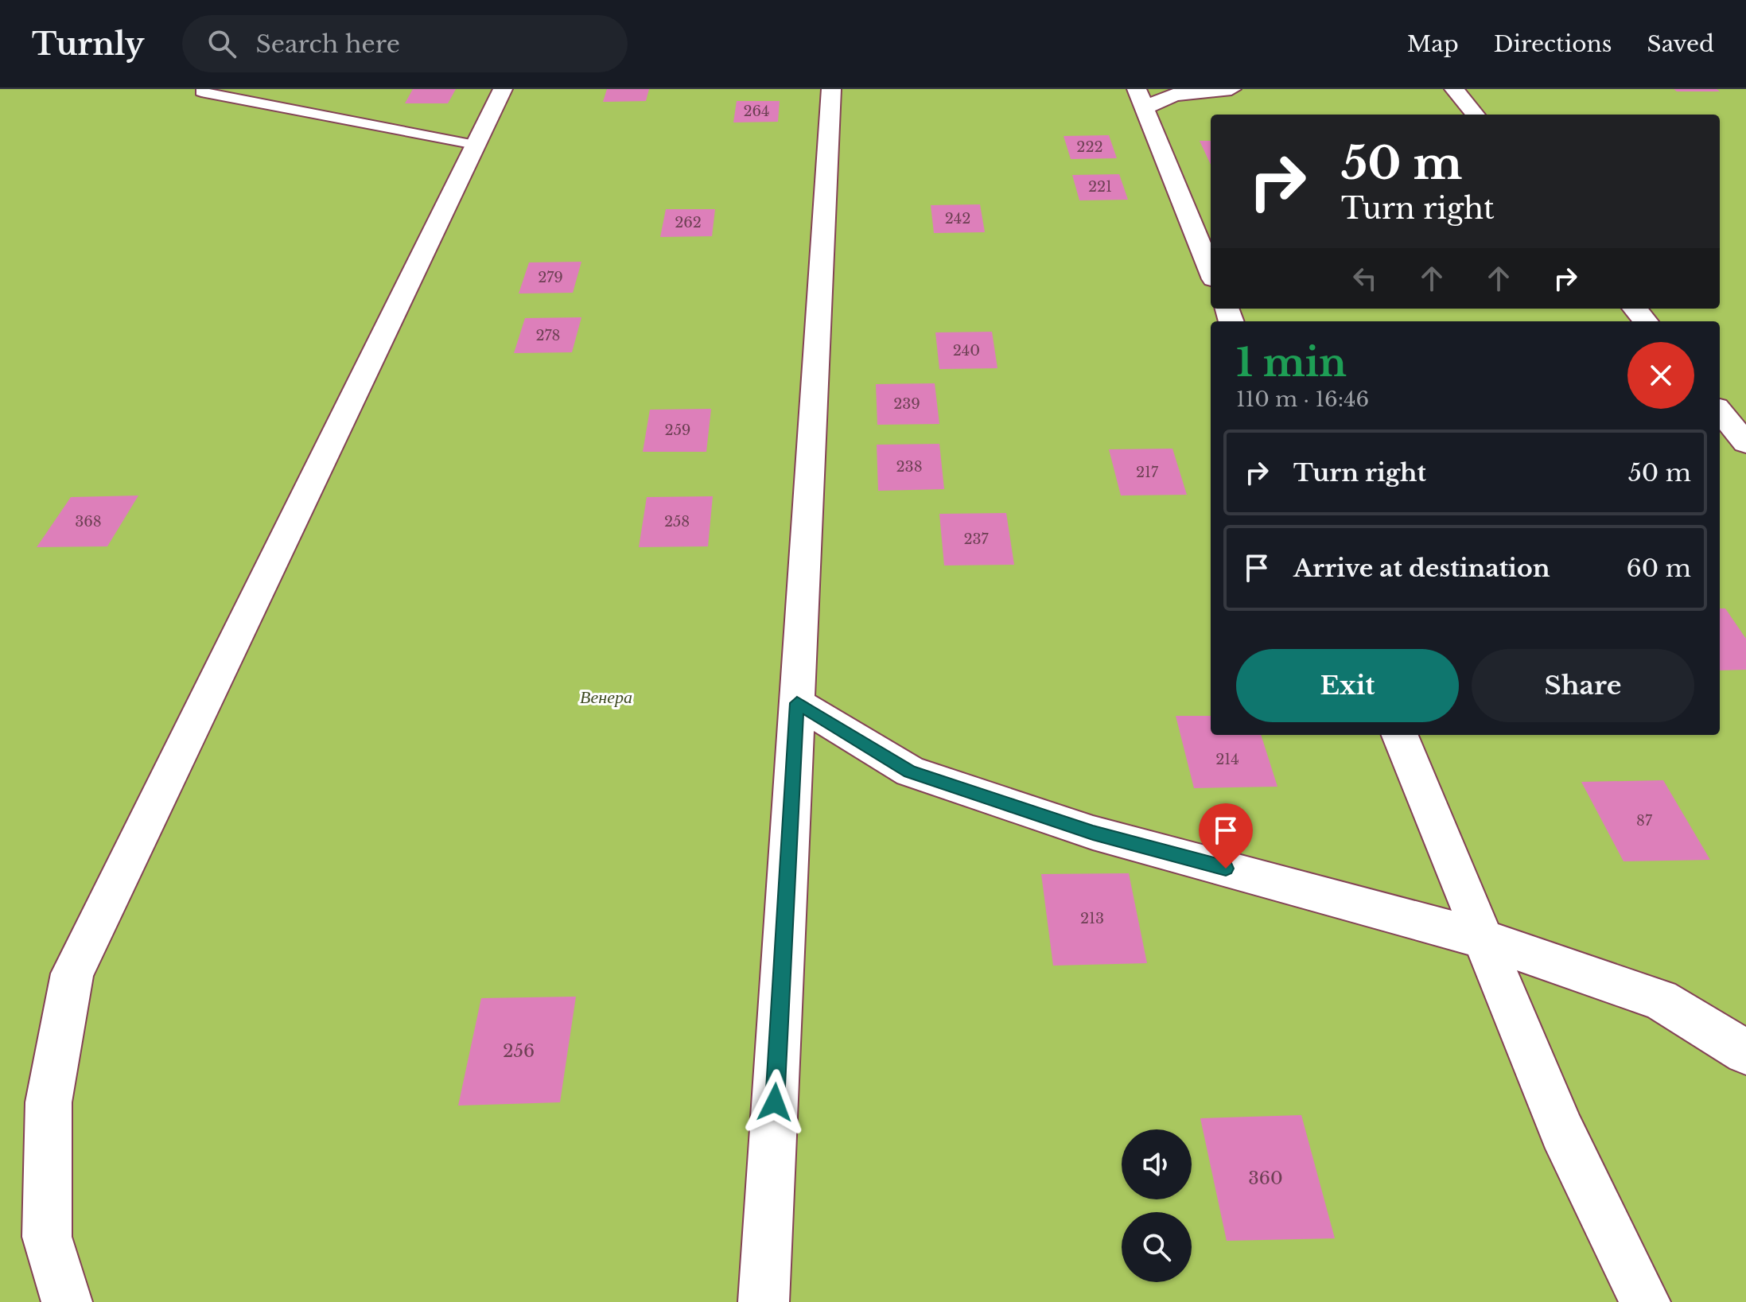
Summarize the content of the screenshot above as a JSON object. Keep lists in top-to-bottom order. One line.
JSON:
{"parks":["Венера"],"house_numbers":["264","222","221","242","262","279","278","240","239","259","238","217","368","258","237","214","87","213","256","360"],"page":{"header":"Turnly","search":"Search here","nav":["Map","Directions","Saved"],"turn":["50 m","Turn right"],"heading":["1 min","110 m · 16:46"],"list":[{"name":"Turn right","value":"50 m"},{"name":"Arrive at destination","value":"60 m"}],"buttons":["Exit","Share"]}}
